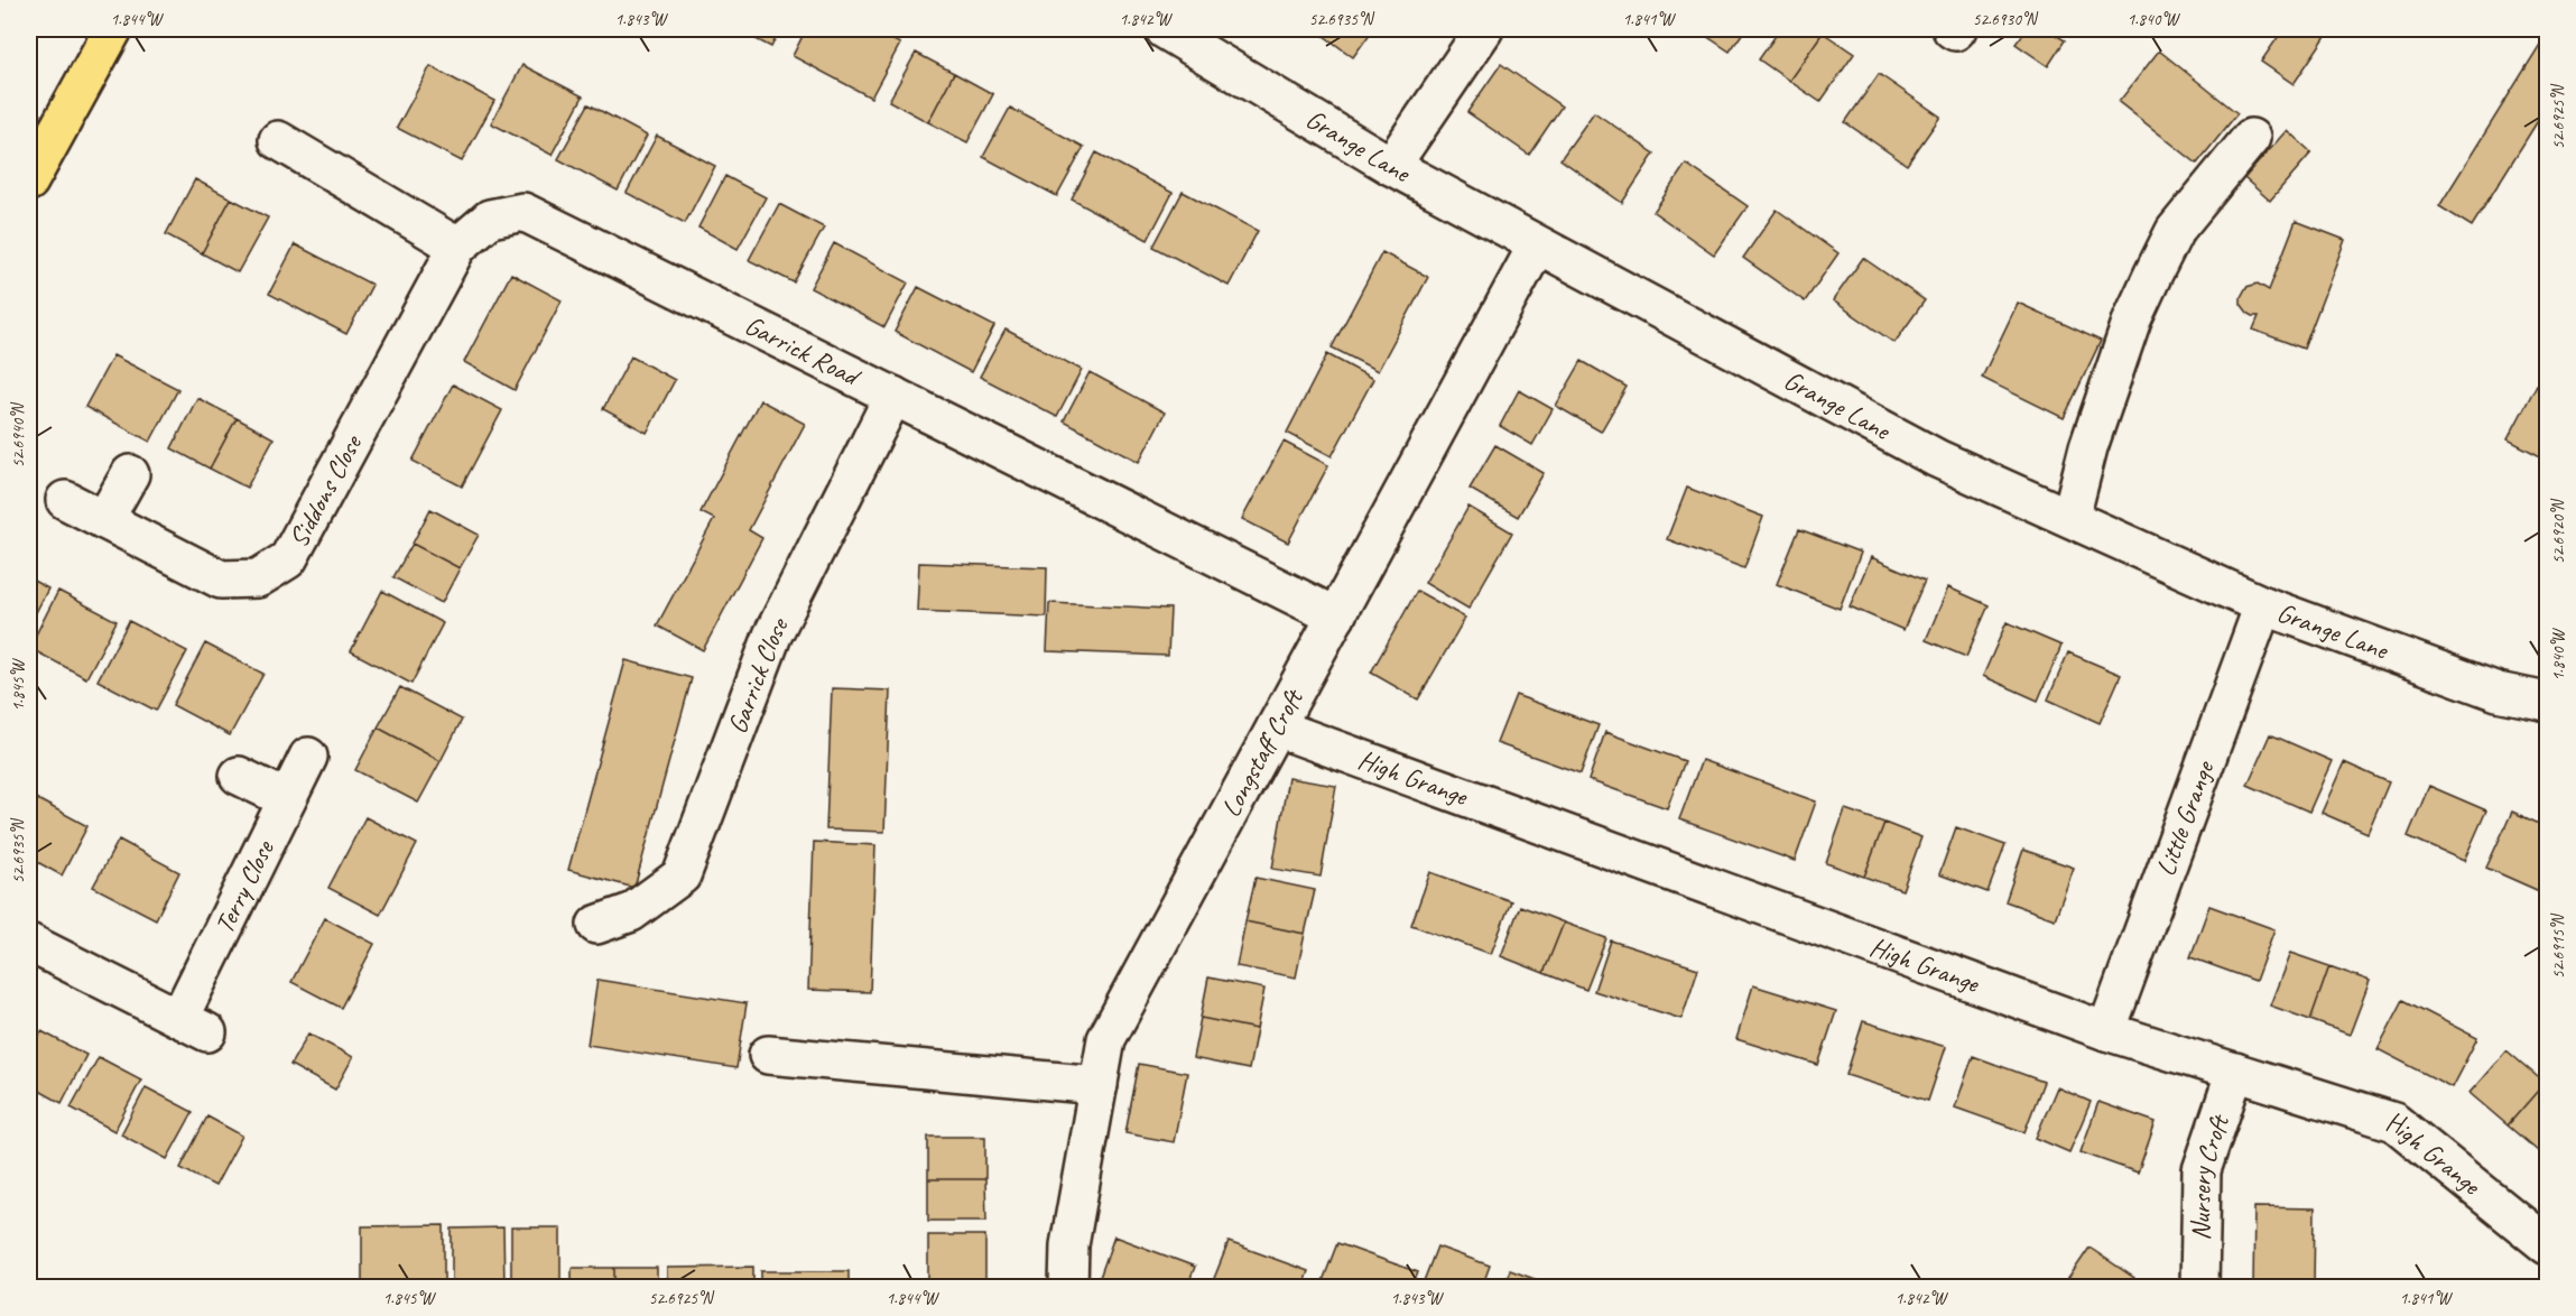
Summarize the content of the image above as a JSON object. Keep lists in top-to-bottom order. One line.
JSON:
{"streets":{"street":["Grange Lane","Garrick Road","Siddons Close","Garrick Close","Longstaff Croft","High Grange","Little Grange","Terry Close","Nursery Croft"]},"crossings":[["Grange Lane","Longstaff Croft"],["Grange Lane","Little Grange"],["Garrick Road","Siddons Close"],["Garrick Road","Garrick Close"],["Garrick Road","Longstaff Croft"],["Longstaff Croft","High Grange"],["High Grange","Little Grange"],["High Grange","Nursery Croft"]],"coordinates":["1.844°W","1.843°W","1.842°W","52.6935°N","1.841°W","52.6930°N","1.840°W","52.6925°N","52.6940°N","52.6920°N","1.845°W","52.6915°N"]}
